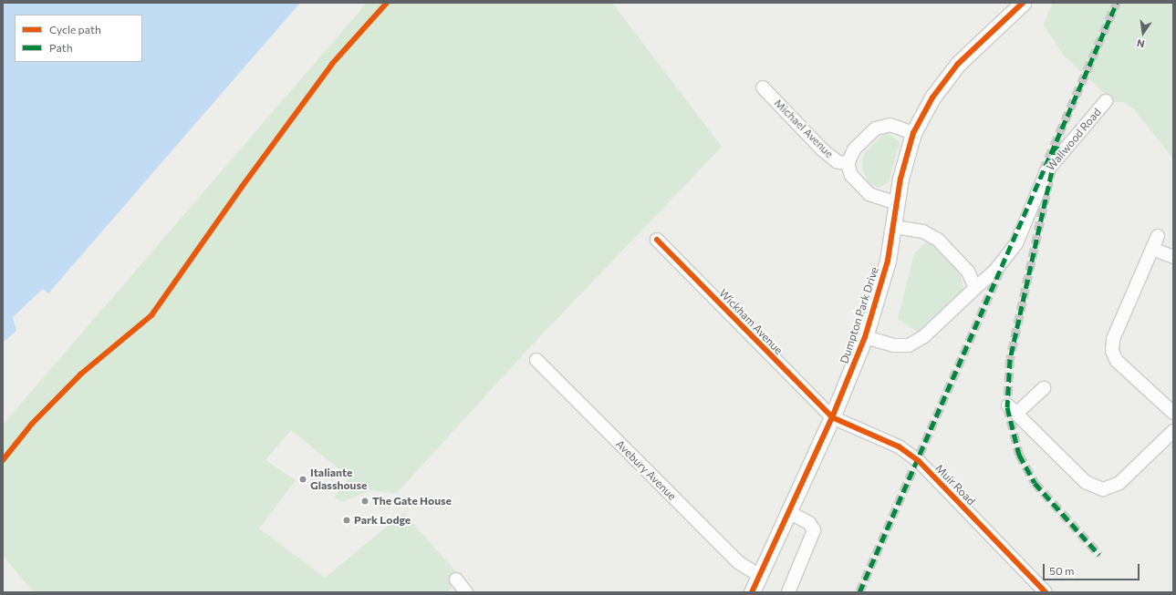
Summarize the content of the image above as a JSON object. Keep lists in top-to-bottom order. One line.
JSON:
{"streets":{"street":["Michael Avenue","Wallwood Road","Dumpton Park Drive","Wickham Avenue","Avebury Avenue","Muir Road"]},"crossings":[["Wallwood Road","Dumpton Park Drive"],["Dumpton Park Drive","Wickham Avenue"],["Dumpton Park Drive","Avebury Avenue"],["Dumpton Park Drive","Muir Road"],["Wickham Avenue","Muir Road"]],"places":["Italiante Glasshouse","The Gate House","Park Lodge"],"legend":["Cycle path","Path"],"scale_bar":"50 m","north":"bottom"}
